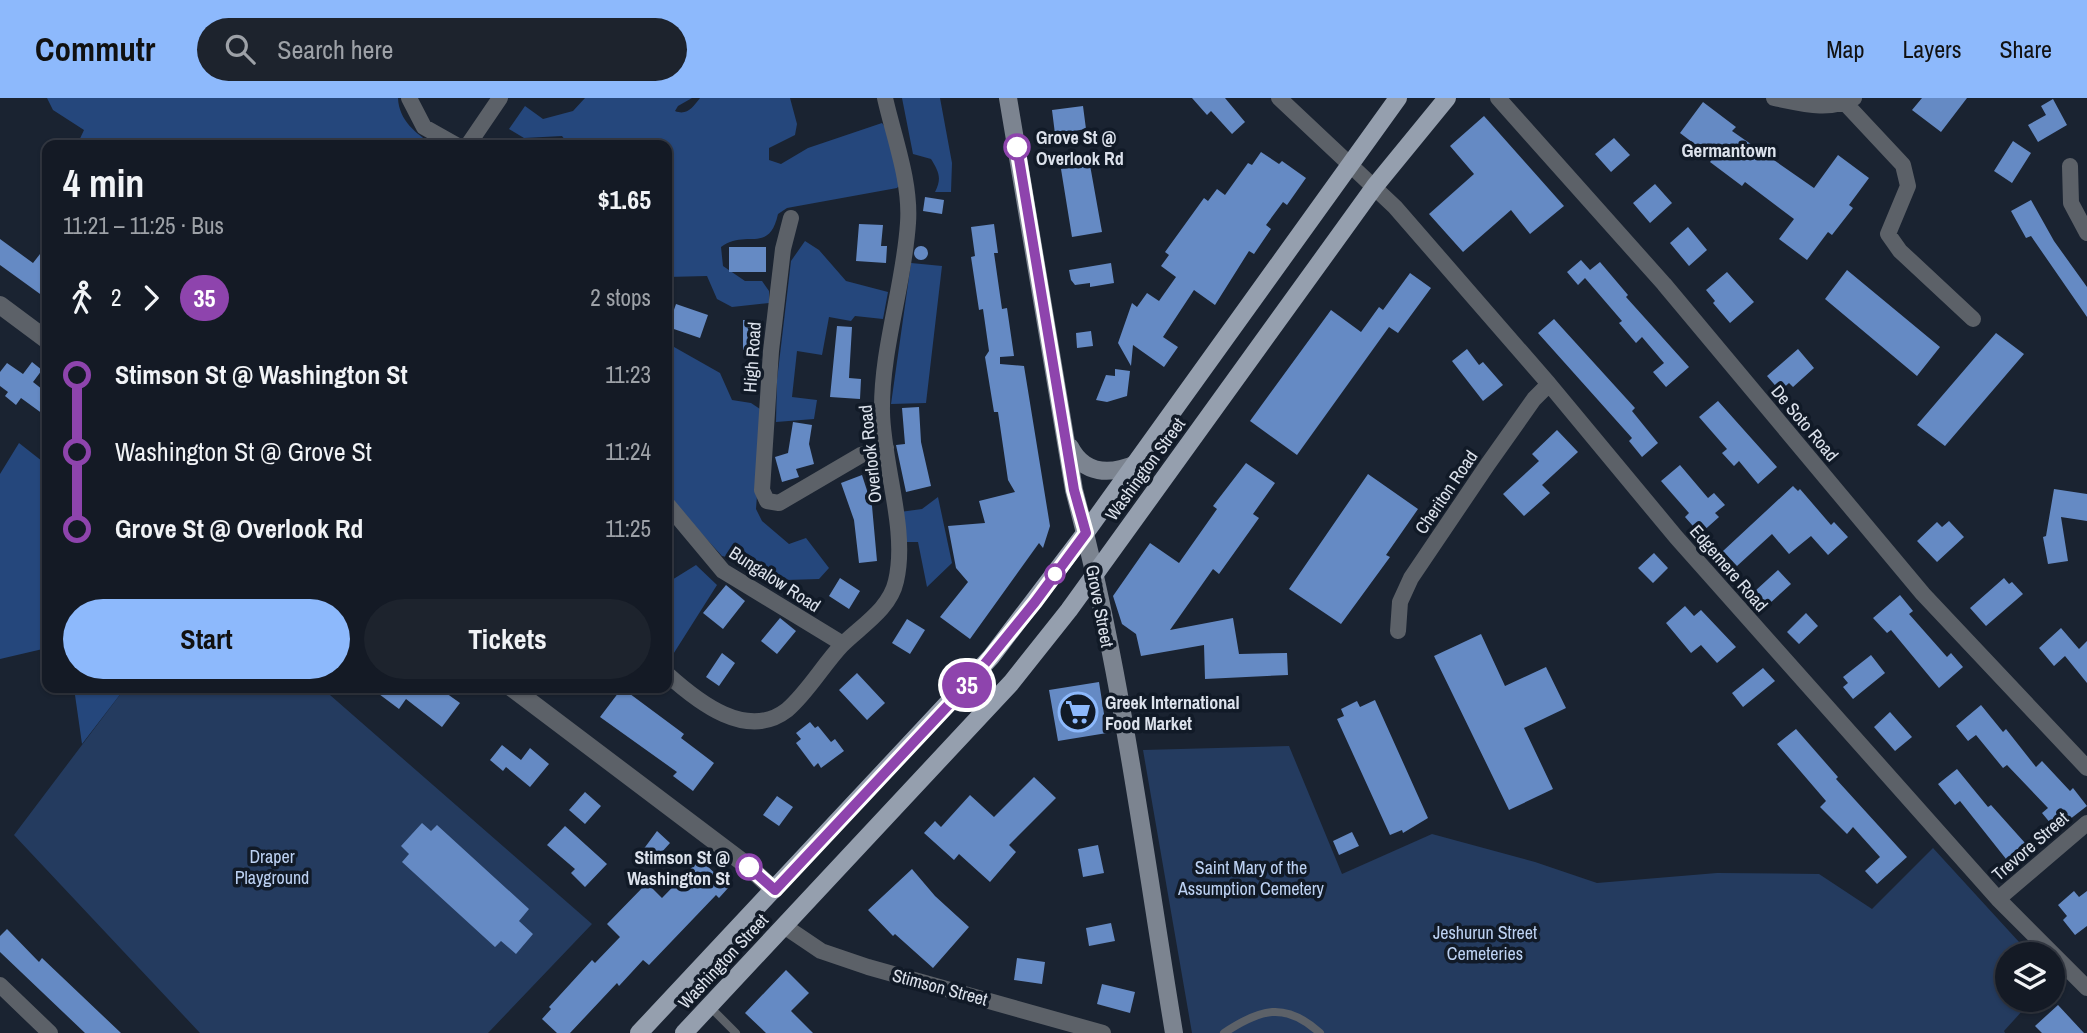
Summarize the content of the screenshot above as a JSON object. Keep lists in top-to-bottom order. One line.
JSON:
{"streets":{"main road":["Washington Street","Grove Street"],"street":["High Road","De Soto Road","Overlook Road","Cheriton Road","Edgemere Road","Bungalow Road","Trevore Street","Stimson Street"]},"crossings":[["High Road","Overlook Road"],["Overlook Road","Bungalow Road"],["Washington Street","Edgemere Road"],["Washington Street","Grove Street"],["Washington Street","Stimson Street"],["Cheriton Road","Edgemere Road"],["Edgemere Road","Trevore Street"]],"districts":["Germantown"],"parks":["Draper Playground","Saint Mary of the Assumption Cemetery","Jeshurun Street Cemeteries"],"places":{"other":["Grove St @ Overlook Rd","Stimson St @ Washington St"],"supermarket":["Greek International Food Market"]},"lines":["bus line 35"],"page":{"header":"Commutr","search":"Search here","nav":["Map","Layers","Share"],"on_map":"35","heading":["4 min","11:21 – 11:25 · Bus","$1.65"],"legs":["2","35","2 stops"],"list":[{"name":"Stimson St @ Washington St","value":"11:23"},{"name":"Washington St @ Grove St","value":"11:24"},{"name":"Grove St @ Overlook Rd","value":"11:25"}],"buttons":["Start","Tickets"]}}
